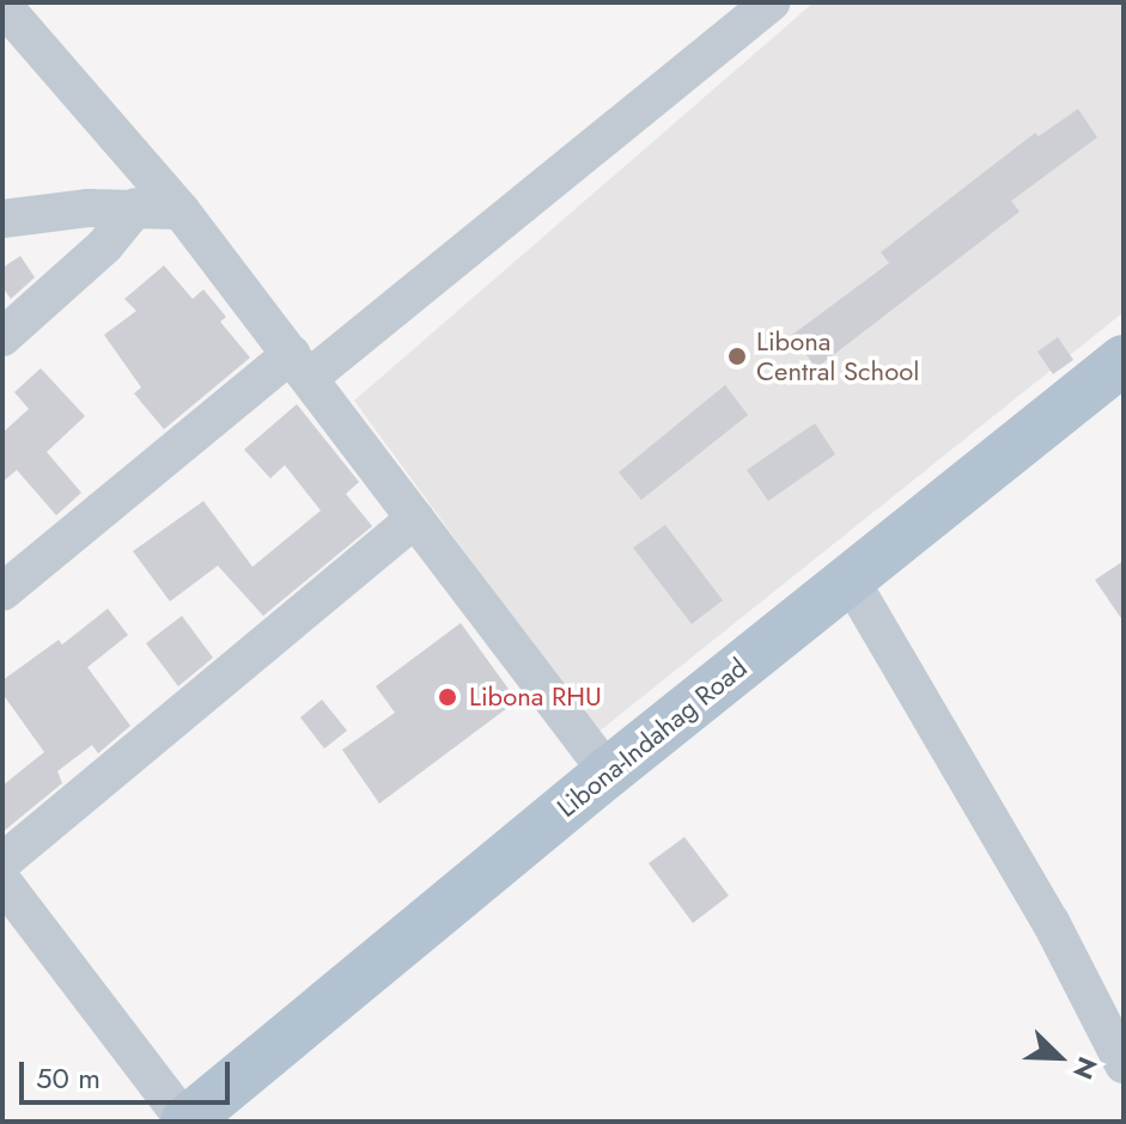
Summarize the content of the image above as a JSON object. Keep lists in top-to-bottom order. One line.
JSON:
{"streets":{"main road":["Libona-Indahag Road"]},"places":["Libona Central School","Libona RHU"],"scale_bar":"50 m","north":"bottom right"}
